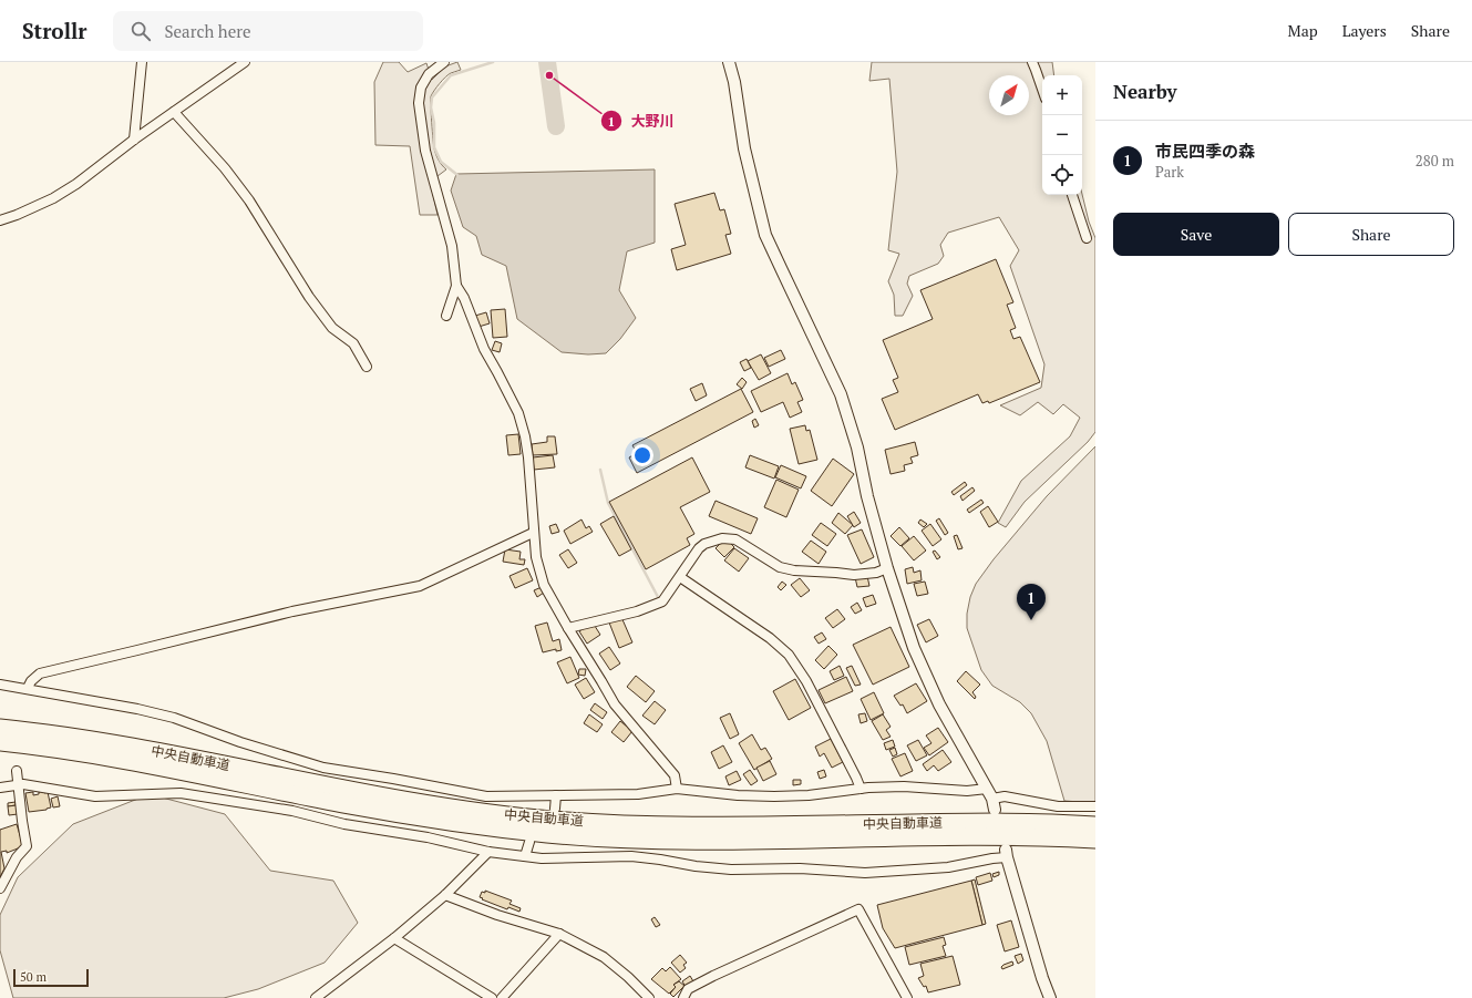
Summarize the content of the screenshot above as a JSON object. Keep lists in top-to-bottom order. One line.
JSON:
{"streets":{"highway":["中央自動車道"]},"places":["大野川"],"scale_bar":"50 m","north":"top right","page":{"header":"Strollr","search":"Search here","nav":["Map","Layers","Share"],"heading":"Nearby","map_buttons":["+","−"],"list":[{"mark":"1","name":"市民四季の森","note":"Park","value":"280 m"}],"buttons":["Save","Share"],"pins":"1","scale":"50 m"}}
